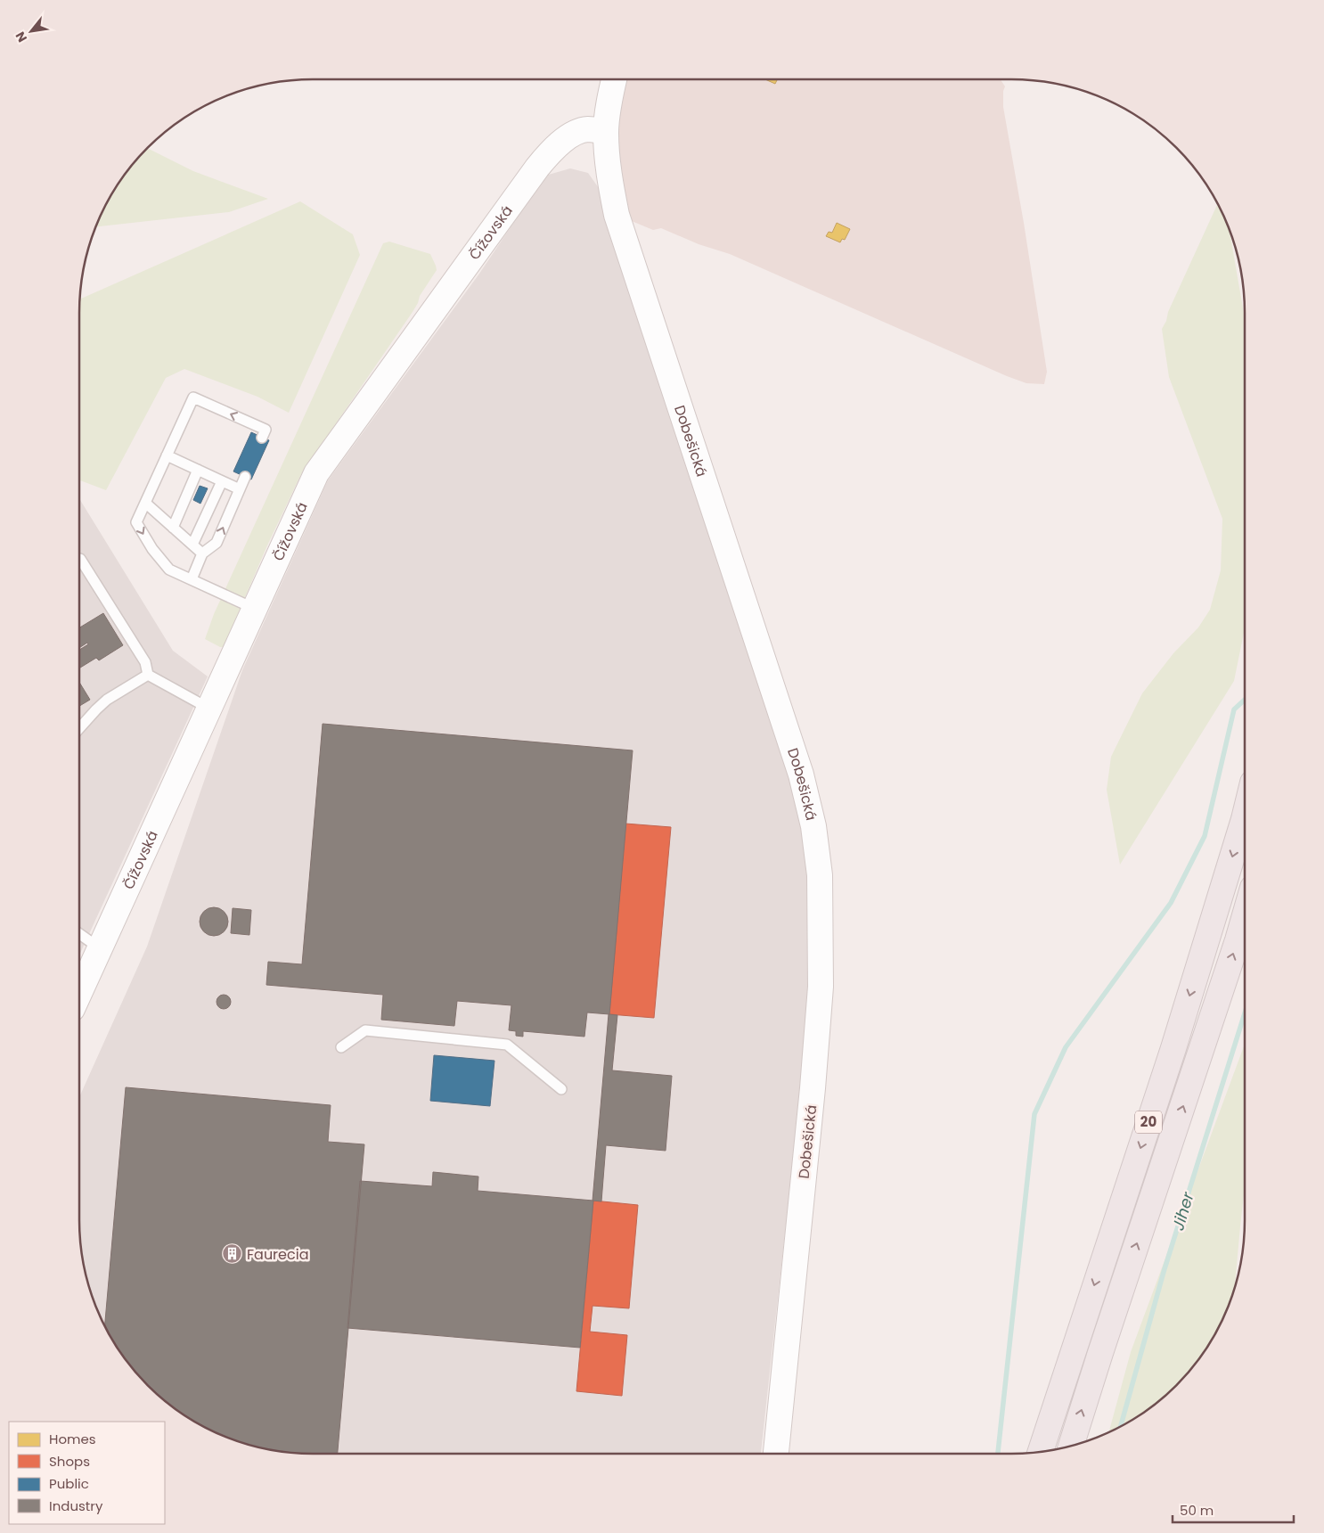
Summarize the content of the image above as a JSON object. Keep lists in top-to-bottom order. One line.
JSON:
{"streets":{"highway":["20"],"street":["Čížovská","Dobešická"]},"crossings":[["Čížovská","Dobešická"]],"water":["Jiher"],"places":{"building":["Faurecia"]},"legend":["Homes","Shops","Public","Industry"],"scale_bar":"50 m","north":"bottom left"}
